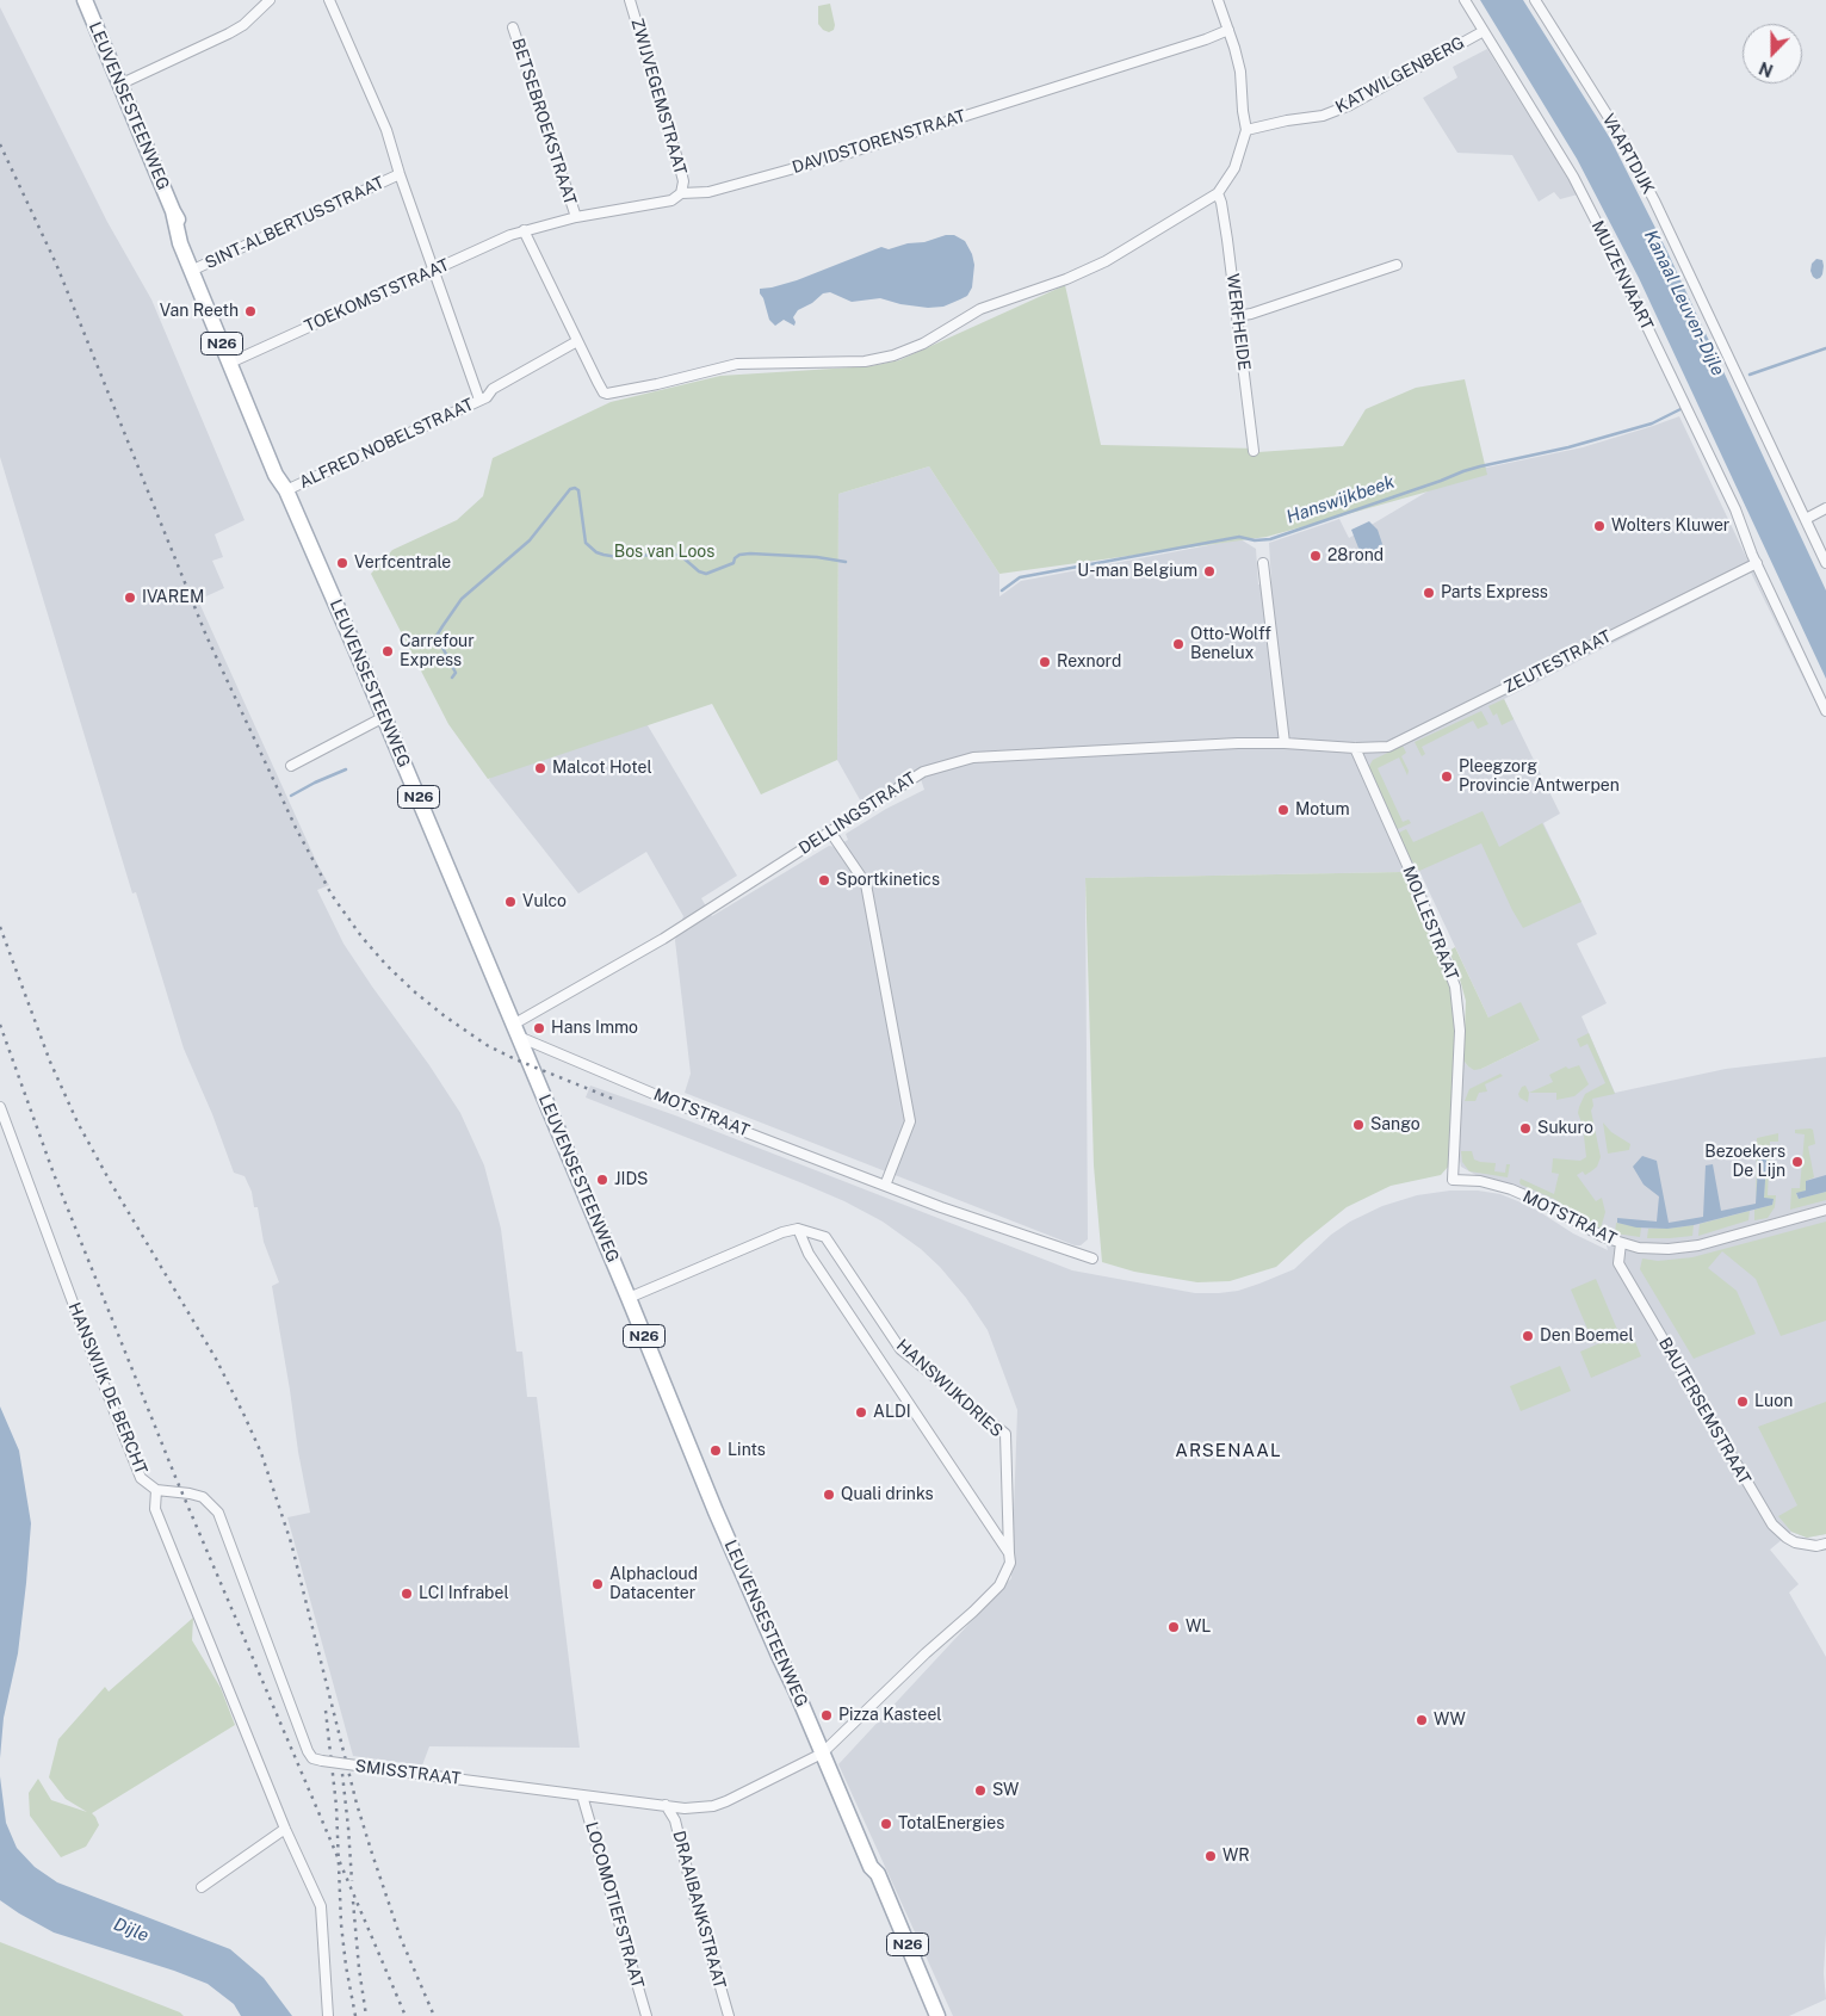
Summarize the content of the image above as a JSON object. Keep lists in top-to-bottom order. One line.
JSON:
{"streets":{"main road":["LEUVENSESTEENWEG","N26"],"street":["KATWILGENBERG","ZWIJVEGEMSTRAAT","BETSEBROEKSTRAAT","DAVIDSTORENSTRAAT","VAARTDIJK","SINT-ALBERTUSSTRAAT","MUIZENVAART","TOEKOMSTSTRAAT","WERFHEIDE","ALFRED NOBELSTRAAT","ZEUTESTRAAT","DELLINGSTRAAT","MOLLESTRAAT","MOTSTRAAT","HANSWIJK DE BERCHT","HANSWIJKDRIES","BAUTERSEMSTRAAT","SMISSTRAAT","LOCOMOTIEFSTRAAT","DRAAIBANKSTRAAT"]},"crossings":[["KATWILGENBERG","MUIZENVAART"],["ZWIJVEGEMSTRAAT","DAVIDSTORENSTRAAT"],["LEUVENSESTEENWEG","SINT-ALBERTUSSTRAAT"],["LEUVENSESTEENWEG","TOEKOMSTSTRAAT"],["LEUVENSESTEENWEG","ALFRED NOBELSTRAAT"],["LEUVENSESTEENWEG","DELLINGSTRAAT"],["LEUVENSESTEENWEG","MOTSTRAAT"],["LEUVENSESTEENWEG","HANSWIJKDRIES"],["LEUVENSESTEENWEG","SMISSTRAAT"],["BETSEBROEKSTRAAT","DAVIDSTORENSTRAAT"],["DAVIDSTORENSTRAAT","TOEKOMSTSTRAAT"],["MUIZENVAART","ZEUTESTRAAT"],["ZEUTESTRAAT","DELLINGSTRAAT"],["ZEUTESTRAAT","MOLLESTRAAT"],["DELLINGSTRAAT","MOLLESTRAAT"],["DELLINGSTRAAT","MOTSTRAAT"],["MOLLESTRAAT","MOTSTRAAT"],["MOTSTRAAT","BAUTERSEMSTRAAT"],["HANSWIJK DE BERCHT","SMISSTRAAT"],["HANSWIJKDRIES","SMISSTRAAT"],["SMISSTRAAT","LOCOMOTIEFSTRAAT"],["SMISSTRAAT","DRAAIBANKSTRAAT"]],"districts":["ARSENAAL"],"water":["Kanaal Leuven-Dijle","Hanswijkbeek","Dijle"],"parks":["Bos van Loos"],"places":["Van Reeth","Wolters Kluwer","28rond","Verfcentrale","U-man Belgium","Parts Express","IVAREM","Otto-Wolff Benelux","Carrefour Express","Rexnord","Malcot Hotel","Pleegzorg Provincie Antwerpen","Motum","Sportkinetics","Vulco","Hans Immo","Sango","Sukuro","Bezoekers De Lijn","JIDS","Den Boemel","Luon","ALDI","Lints","Quali drinks","Alphacloud Datacenter","LCI Infrabel","WL","Pizza Kasteel","WW","SW","TotalEnergies","WR"],"north":"bottom"}
